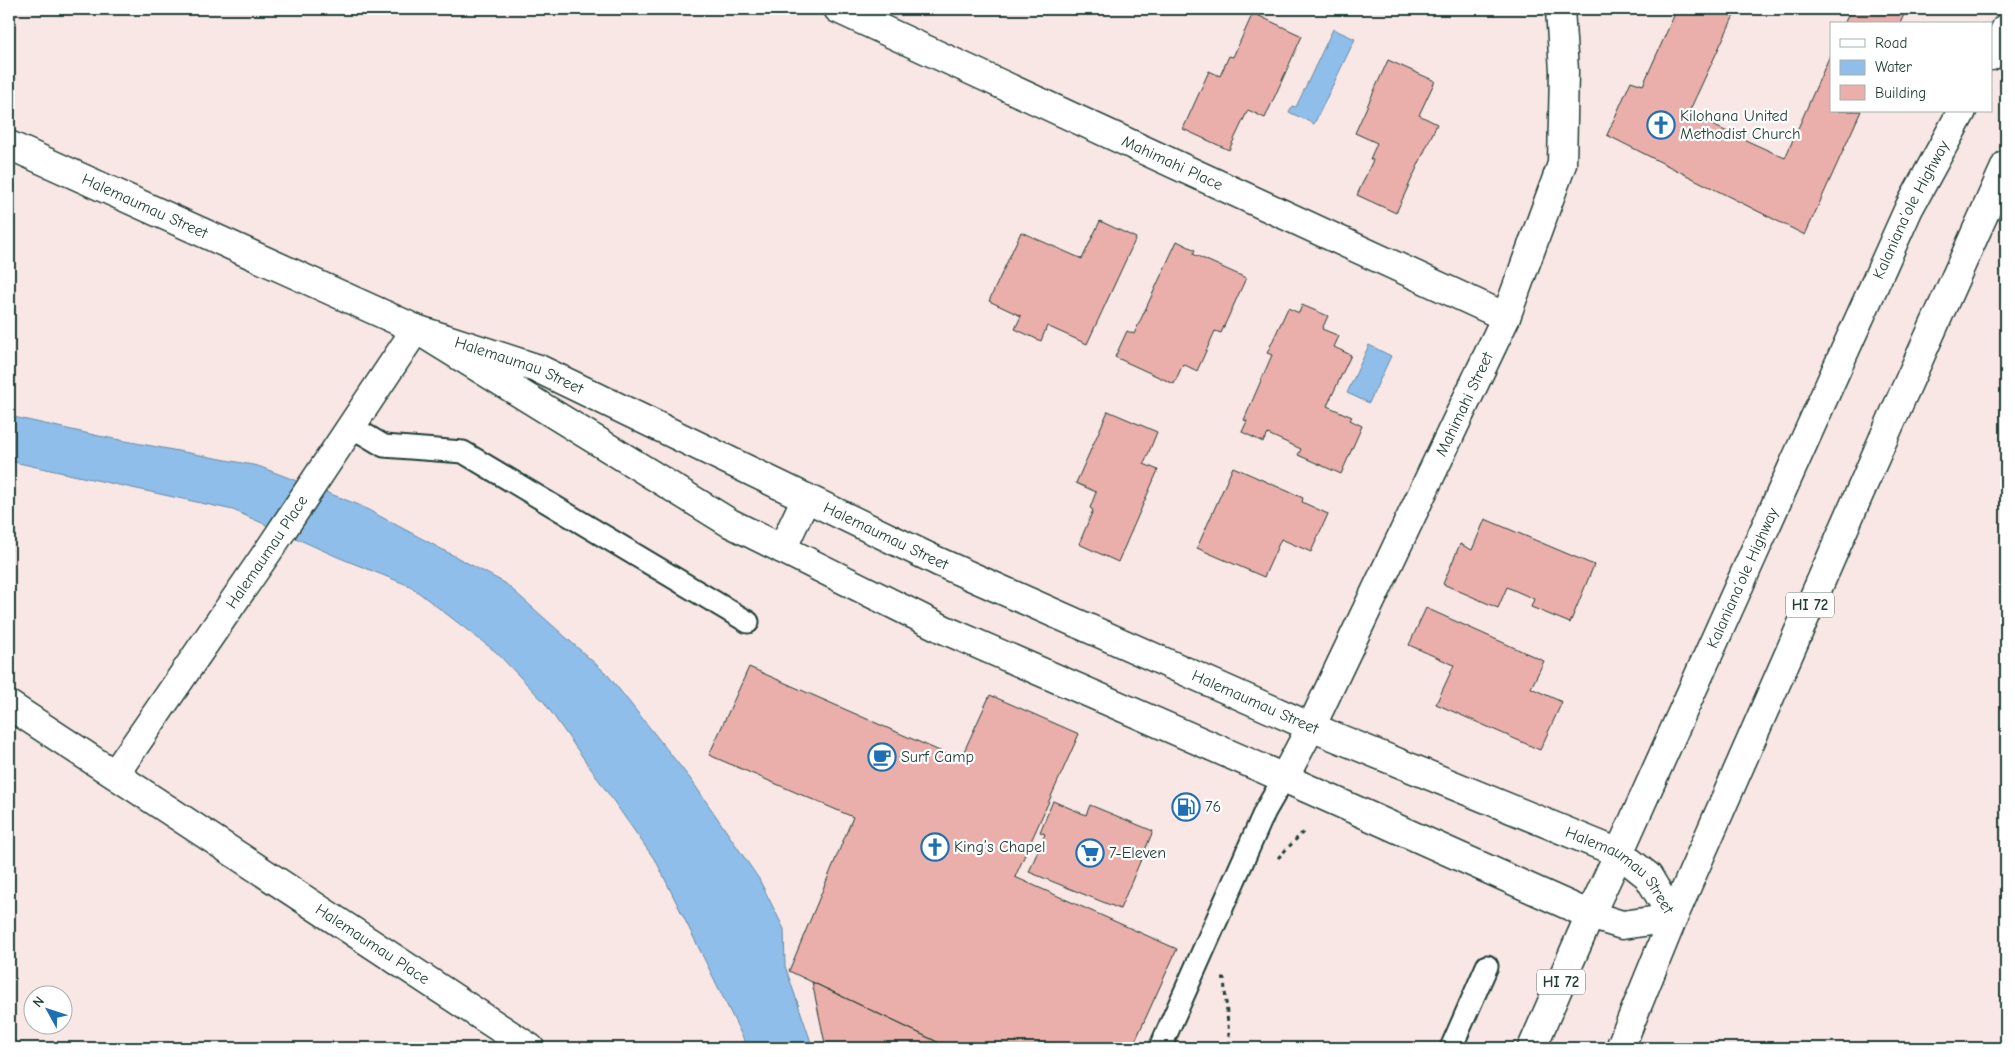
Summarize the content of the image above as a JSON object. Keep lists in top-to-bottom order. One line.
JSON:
{"streets":{"main road":["Mahimahi Place","Halemaumau Street","Kalaniana’ole Highway","Mahimahi Street","Halemaumau Place","HI 72"]},"crossings":[["Mahimahi Place","Mahimahi Street"],["Halemaumau Street","Kalaniana’ole Highway"],["Halemaumau Street","Mahimahi Street"],["Halemaumau Street","Halemaumau Place"],["Halemaumau Street","HI 72"]],"places":{"church":["Kilohana United Methodist Church","King’s Chapel"],"cafe":["Surf Camp"],"fuel station":["76"],"supermarket":["7-Eleven"]},"legend":["Road","Water","Building"],"north":"top left"}
